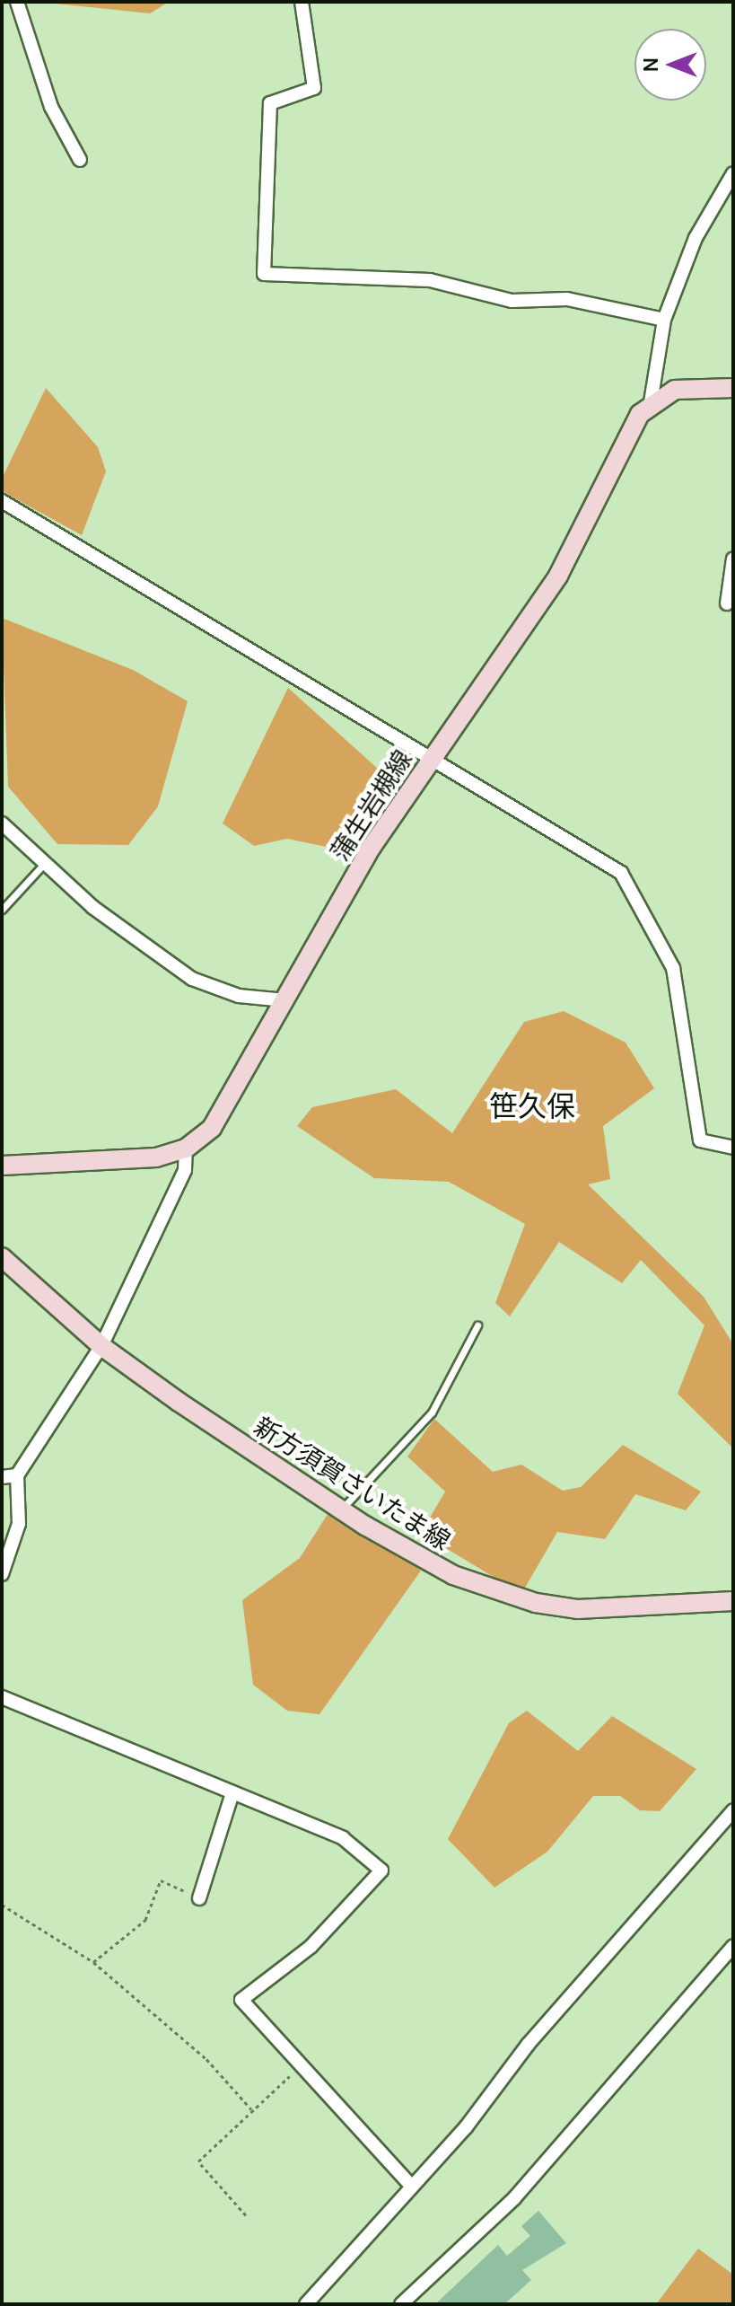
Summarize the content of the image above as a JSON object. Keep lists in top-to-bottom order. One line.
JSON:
{"streets":{"main road":["蒲生岩槻線","新方須賀さいたま線"]},"districts":["笹久保"],"north":"left"}
